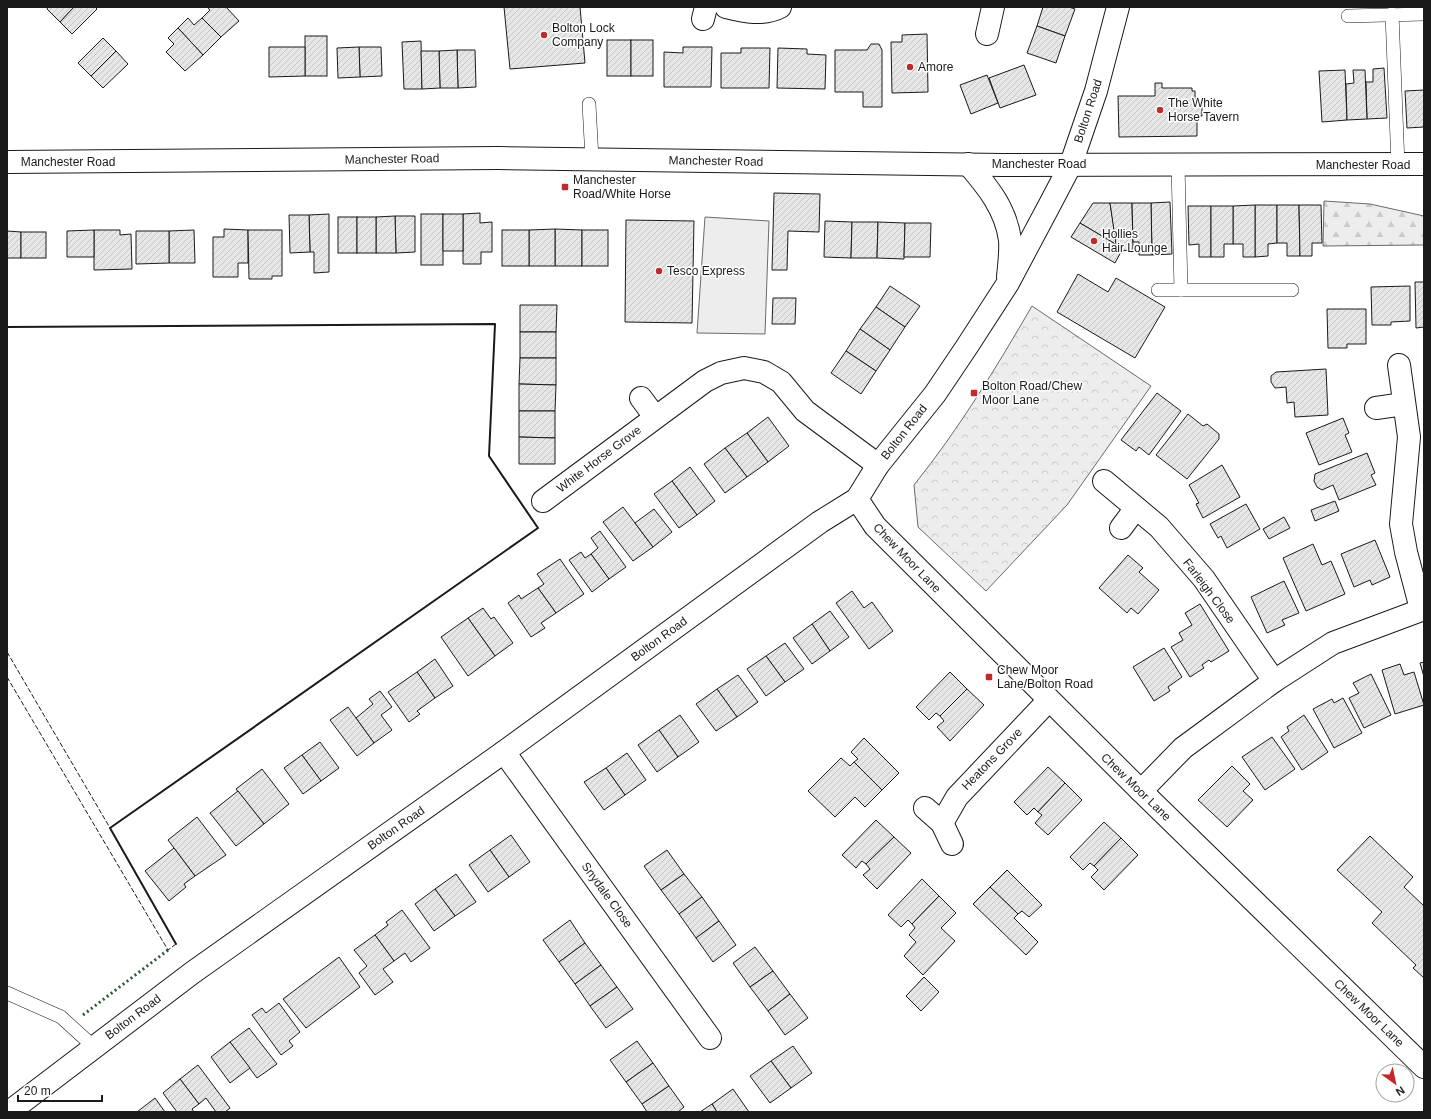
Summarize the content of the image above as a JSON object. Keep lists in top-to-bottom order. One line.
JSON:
{"streets":{"street":["Bolton Road","Manchester Road","White Horse Grove","Chew Moor Lane","Farleigh Close","Heatons Grove","Snydale Close"]},"crossings":[["Bolton Road","Manchester Road"],["Bolton Road","White Horse Grove"],["Bolton Road","Chew Moor Lane"],["Bolton Road","Snydale Close"],["Chew Moor Lane","Heatons Grove"]],"places":{"other":["Bolton Lock Company","Amore","The White Horse Tavern","Hollies Hair Lounge","Tesco Express"],"transit":["Manchester Road/White Horse","Bolton Road/Chew Moor Lane","Chew Moor Lane/Bolton Road"]},"scale_bar":"20 m","north":"bottom right"}
